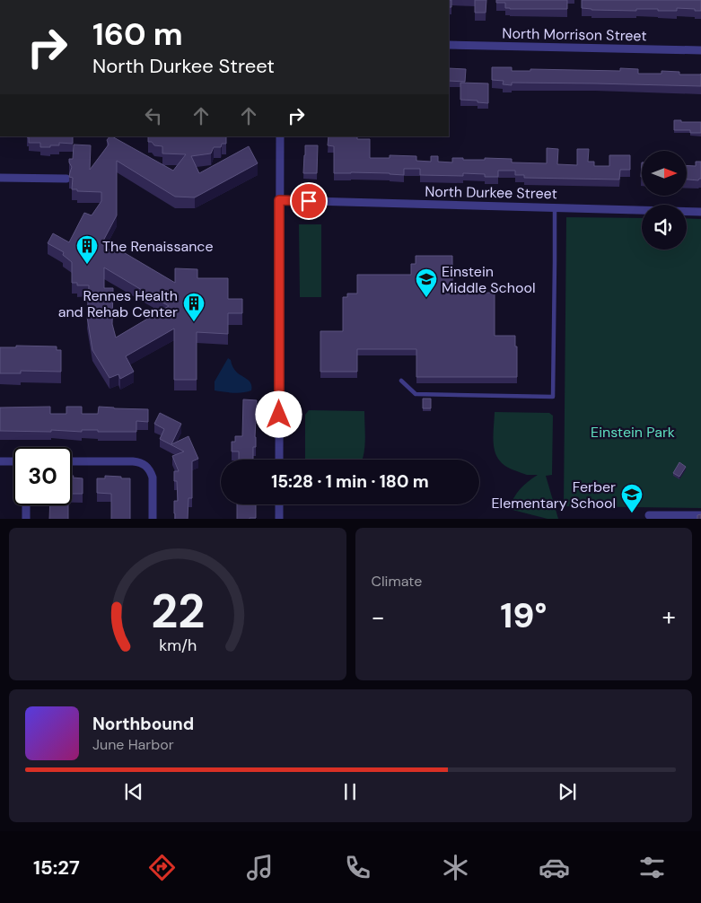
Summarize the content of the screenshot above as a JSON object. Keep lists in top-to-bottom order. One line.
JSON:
{"streets":{"street":["North Morrison Street","North Durkee Street"]},"parks":["Einstein Park"],"places":{"building":["The Renaissance","Rennes Health and Rehab Center"],"school or university":["Einstein Middle School","Ferber Elementary School"]},"north":"right","page":{"turn":["160 m","North Durkee Street"],"limit":"30","trip":"15:28 · 1 min · 180 m","tile":"Climate","heat":["−","19°","+"],"song":["Northbound","June Harbor"],"tabs":"15:27","gauge":["22","km/h"]}}
